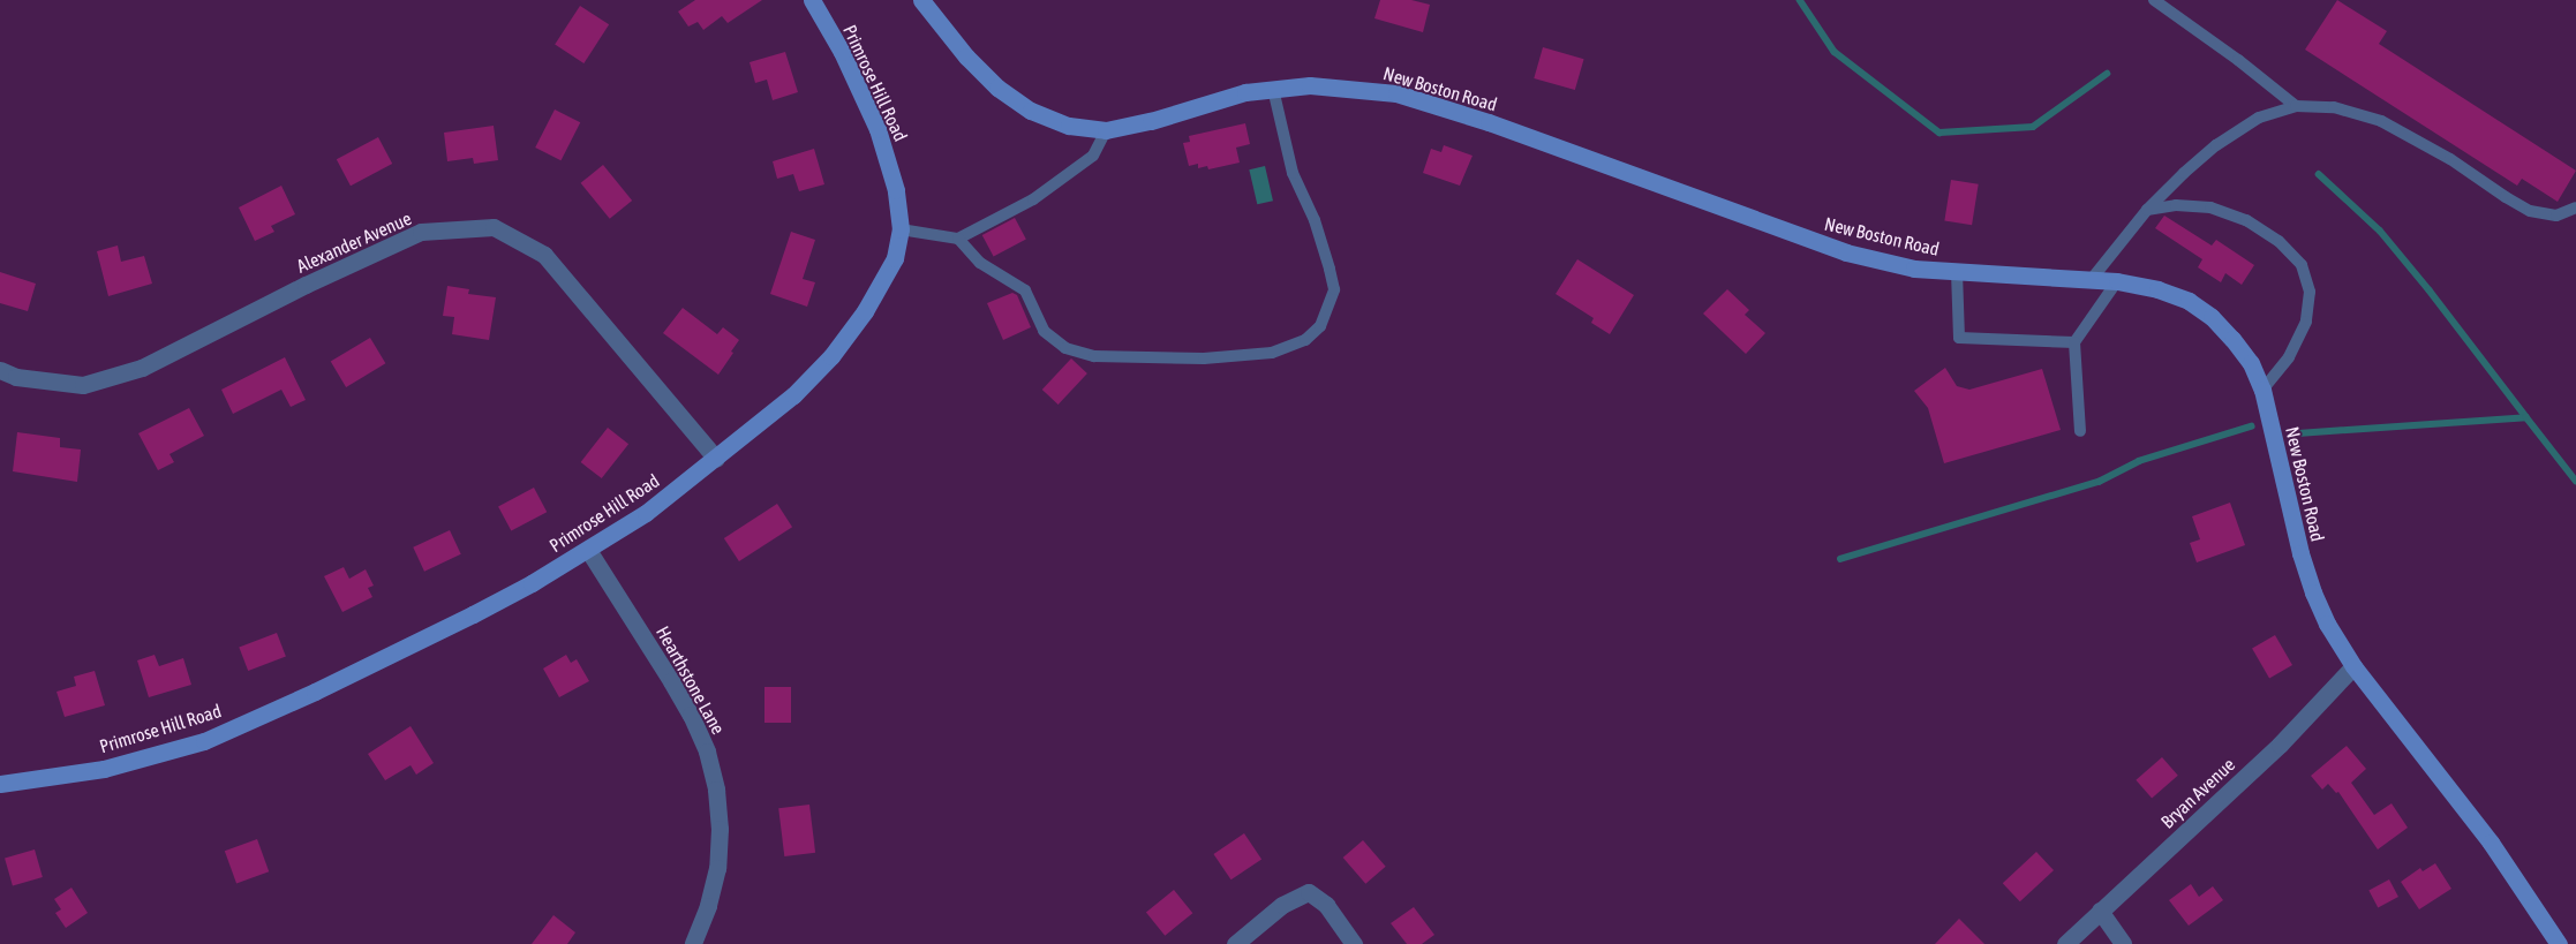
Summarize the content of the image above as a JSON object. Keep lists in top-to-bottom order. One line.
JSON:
{"streets":{"street":["Primrose Hill Road","New Boston Road","Alexander Avenue","Hearthstone Lane","Bryan Avenue"]},"crossings":[["Primrose Hill Road","Alexander Avenue"],["Primrose Hill Road","Hearthstone Lane"],["New Boston Road","Bryan Avenue"]]}
